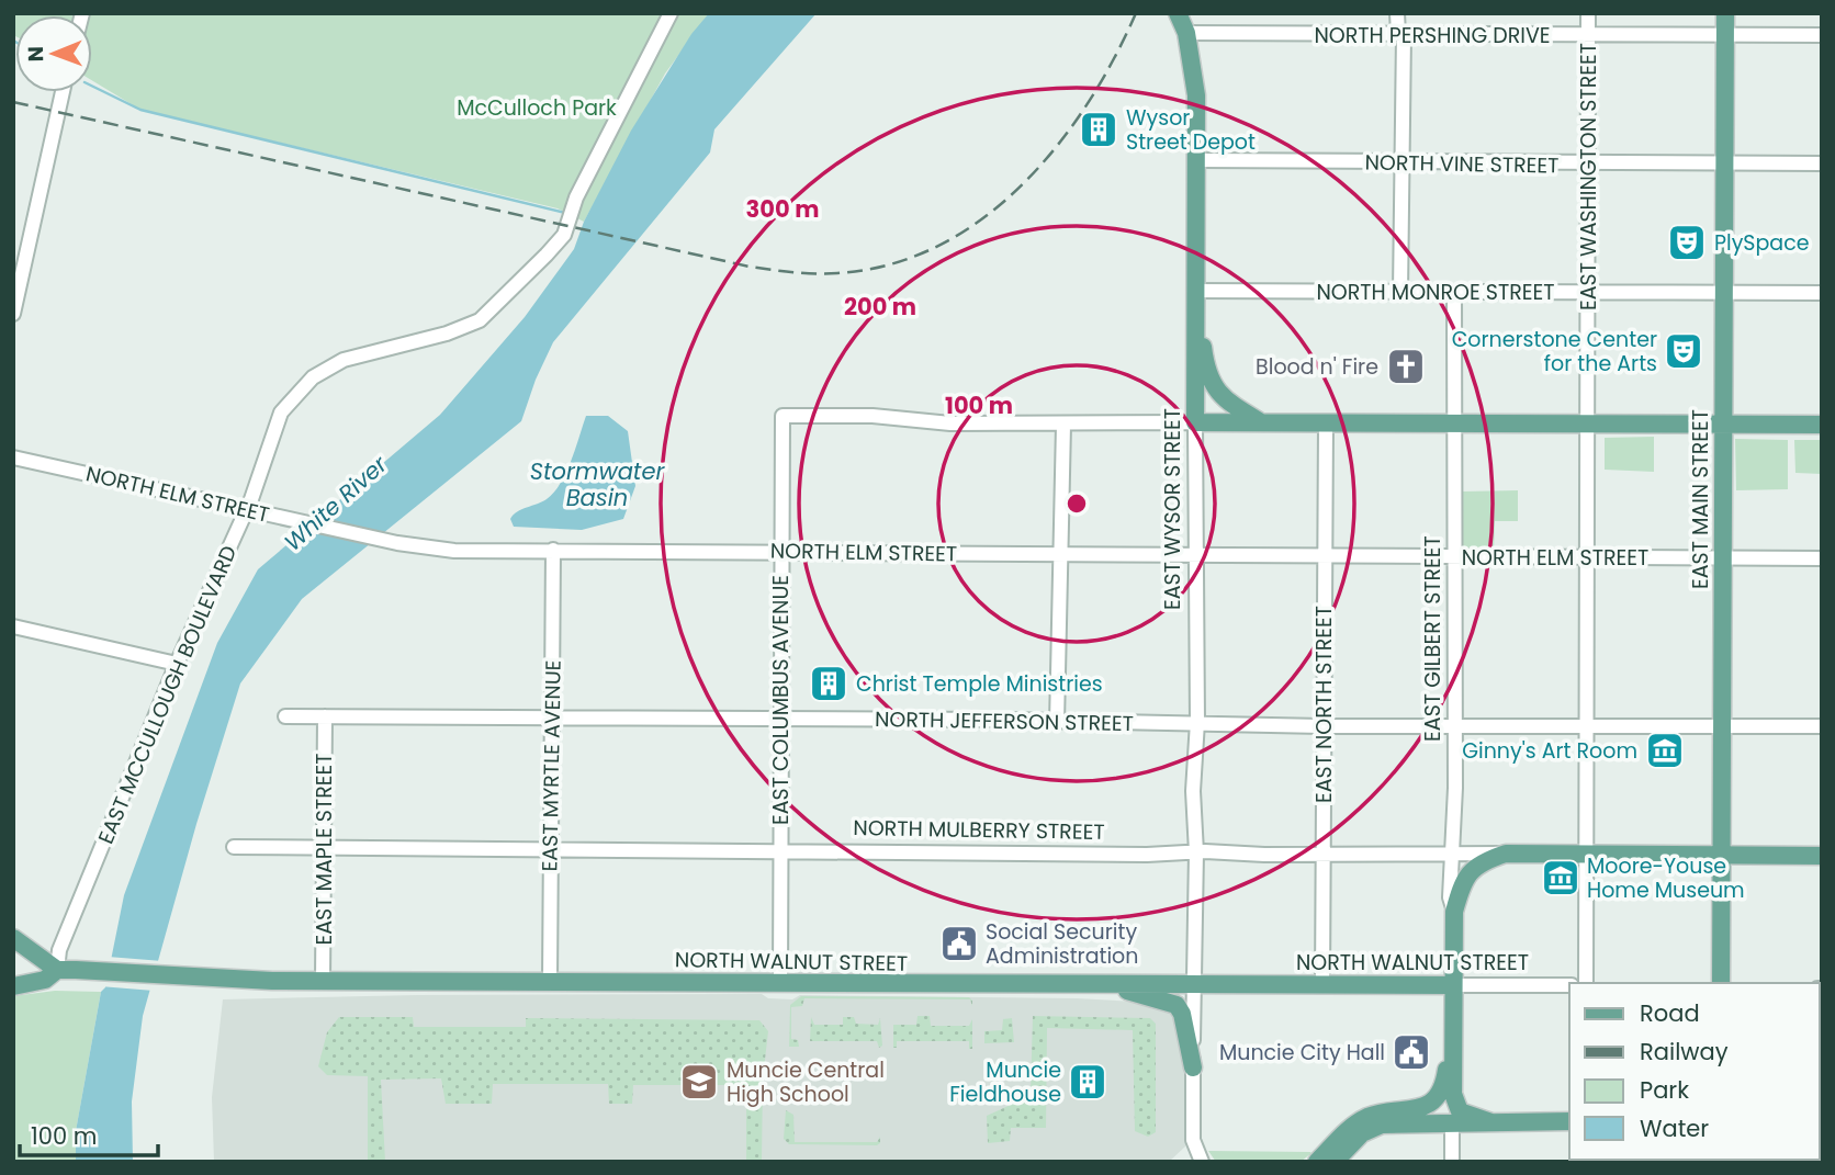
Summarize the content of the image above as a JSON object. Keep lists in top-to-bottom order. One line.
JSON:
{"streets":{"main road":["EAST MAIN STREET","EAST WYSOR STREET","EAST GILBERT STREET","NORTH MULBERRY STREET","NORTH WALNUT STREET"],"street":["NORTH PERSHING DRIVE","NORTH VINE STREET","EAST WASHINGTON STREET","NORTH MONROE STREET","NORTH ELM STREET","EAST MCCULLOUGH BOULEVARD","EAST COLUMBUS AVENUE","EAST NORTH STREET","NORTH JEFFERSON STREET","EAST MYRTLE AVENUE","EAST MAPLE STREET"]},"crossings":[["NORTH PERSHING DRIVE","EAST WASHINGTON STREET"],["NORTH PERSHING DRIVE","EAST MAIN STREET"],["NORTH PERSHING DRIVE","EAST WYSOR STREET"],["NORTH VINE STREET","EAST WASHINGTON STREET"],["NORTH VINE STREET","EAST MAIN STREET"],["NORTH VINE STREET","EAST WYSOR STREET"],["EAST WASHINGTON STREET","NORTH MONROE STREET"],["EAST WASHINGTON STREET","NORTH ELM STREET"],["EAST WASHINGTON STREET","NORTH JEFFERSON STREET"],["EAST WASHINGTON STREET","NORTH MULBERRY STREET"],["NORTH MONROE STREET","EAST MAIN STREET"],["NORTH MONROE STREET","EAST WYSOR STREET"],["NORTH MONROE STREET","EAST GILBERT STREET"],["NORTH ELM STREET","EAST MAIN STREET"],["NORTH ELM STREET","EAST WYSOR STREET"],["NORTH ELM STREET","EAST GILBERT STREET"],["NORTH ELM STREET","EAST MCCULLOUGH BOULEVARD"],["NORTH ELM STREET","EAST COLUMBUS AVENUE"],["NORTH ELM STREET","EAST NORTH STREET"],["NORTH ELM STREET","EAST MYRTLE AVENUE"],["EAST MAIN STREET","NORTH JEFFERSON STREET"],["EAST MAIN STREET","NORTH MULBERRY STREET"],["EAST WYSOR STREET","NORTH JEFFERSON STREET"],["EAST WYSOR STREET","NORTH MULBERRY STREET"],["EAST WYSOR STREET","NORTH WALNUT STREET"],["EAST GILBERT STREET","NORTH JEFFERSON STREET"],["EAST GILBERT STREET","NORTH MULBERRY STREET"],["EAST GILBERT STREET","NORTH WALNUT STREET"],["EAST MCCULLOUGH BOULEVARD","NORTH WALNUT STREET"],["EAST COLUMBUS AVENUE","NORTH JEFFERSON STREET"],["EAST COLUMBUS AVENUE","NORTH MULBERRY STREET"],["EAST COLUMBUS AVENUE","NORTH WALNUT STREET"],["EAST NORTH STREET","NORTH JEFFERSON STREET"],["EAST NORTH STREET","NORTH MULBERRY STREET"],["EAST NORTH STREET","NORTH WALNUT STREET"],["NORTH JEFFERSON STREET","EAST MYRTLE AVENUE"],["NORTH JEFFERSON STREET","EAST MAPLE STREET"],["EAST MYRTLE AVENUE","NORTH MULBERRY STREET"],["EAST MYRTLE AVENUE","NORTH WALNUT STREET"],["NORTH MULBERRY STREET","EAST MAPLE STREET"],["EAST MAPLE STREET","NORTH WALNUT STREET"]],"water":["Stormwater Basin","White River"],"parks":["McCulloch Park"],"places":{"building":["Wysor Street Depot","Christ Temple Ministries","Muncie Fieldhouse"],"theatre":["PlySpace","Cornerstone Center for the Arts"],"church":["Blood n' Fire"],"museum":["Ginny's Art Room","Moore-Youse Home Museum"],"public building":["Social Security Administration","Muncie City Hall"],"school or university":["Muncie Central High School"]},"legend":["Road","Railway","Park","Water"],"scale_bar":"100 m","north":"left","rings":["300 m","200 m","100 m"]}
